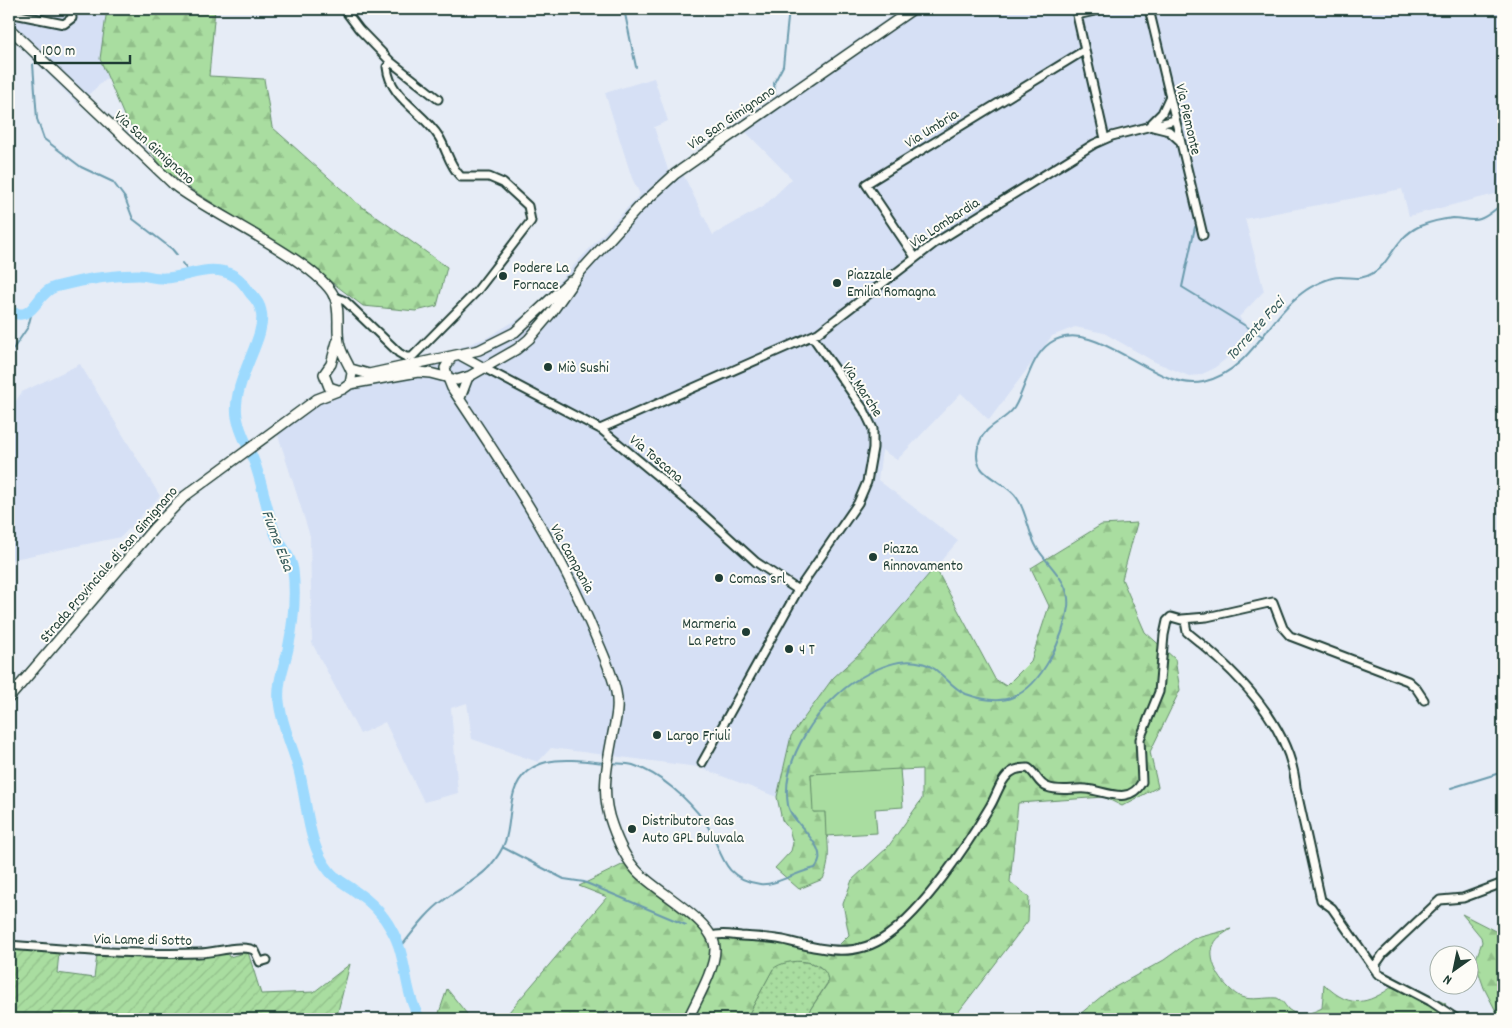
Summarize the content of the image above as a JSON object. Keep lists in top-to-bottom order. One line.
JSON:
{"streets":{"main road":["Via San Gimignano","Via Campania","Strada Provinciale di San Gimignano"],"street":["Via Piemonte","Via Umbria","Via Lombardia","Via Marche","Via Toscana","Via Lame di Sotto"]},"crossings":[["Via San Gimignano","Via Toscana"],["Via San Gimignano","Via Campania"],["Via San Gimignano","Strada Provinciale di San Gimignano"],["Via Piemonte","Via Lombardia"],["Via Umbria","Via Lombardia"],["Via Lombardia","Via Marche"],["Via Lombardia","Via Toscana"],["Via Marche","Via Toscana"]],"water":["Torrente Foci","Fiume Elsa"],"places":["Podere La Fornace","Piazzale Emilia Romagna","Miò Sushi","Piazza Rinnovamento","Comas srl","Marmeria La Petro","4 T","Largo Friuli","Distributore Gas Auto GPL Buluvala"],"scale_bar":"100 m","north":"bottom left"}
